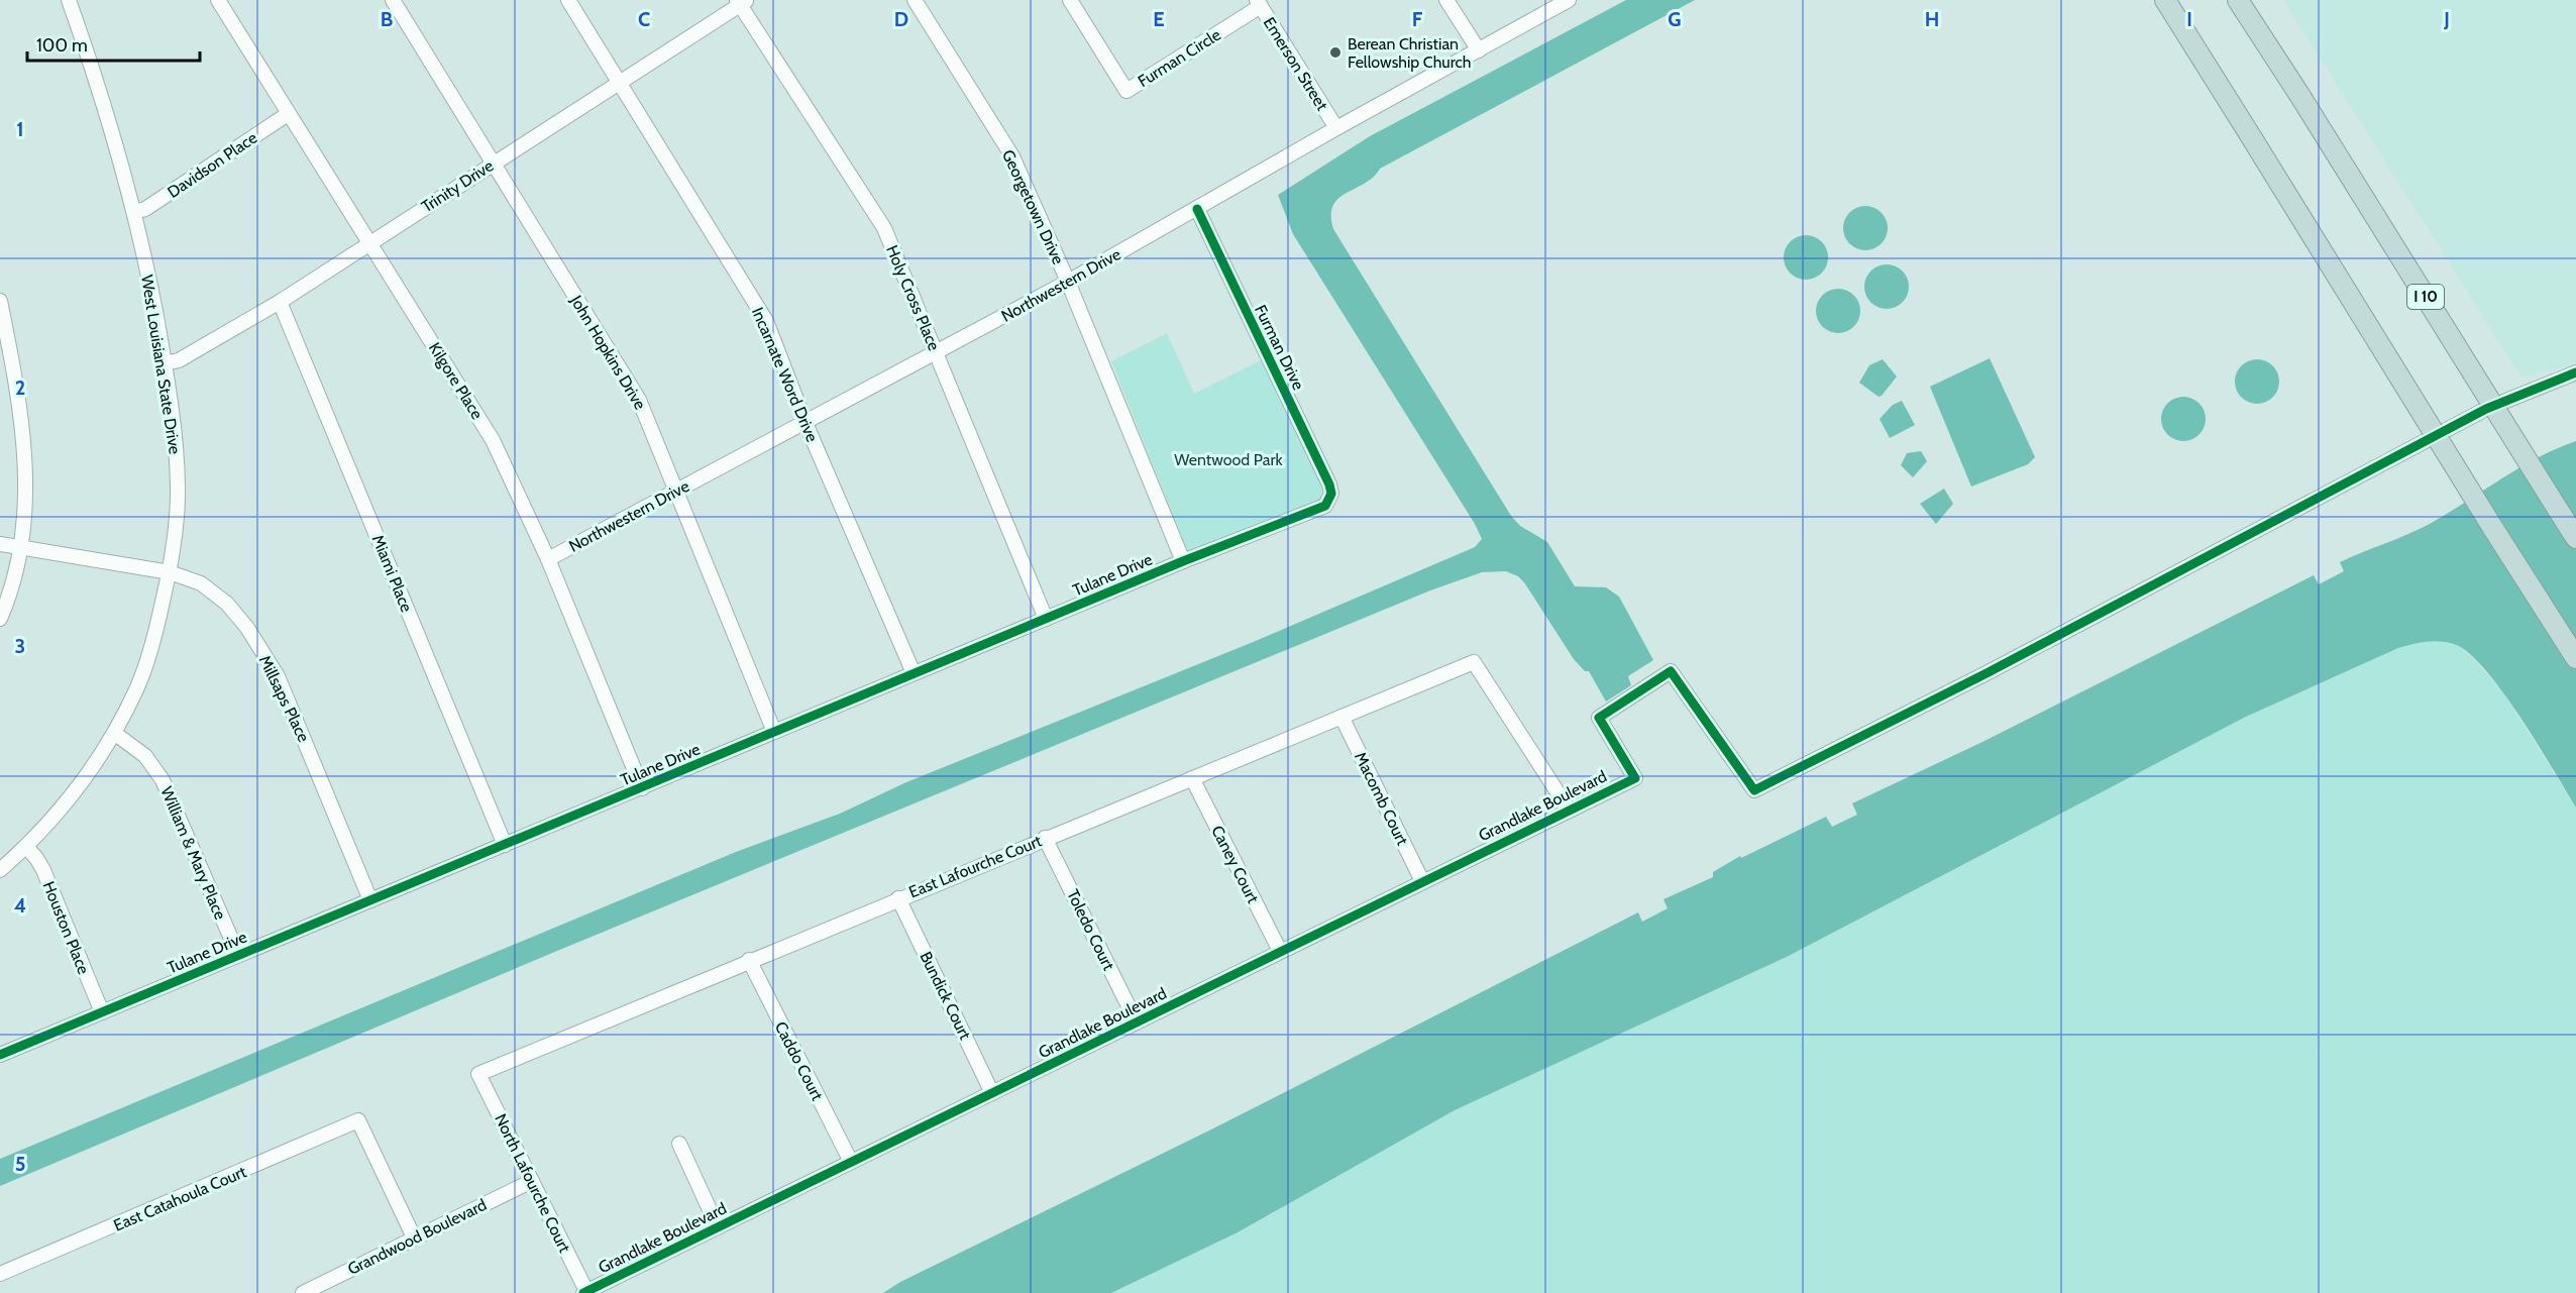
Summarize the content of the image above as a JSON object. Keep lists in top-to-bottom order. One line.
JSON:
{"streets":{"highway":["I 10"],"street":["Furman Circle","Emerson Street","Davidson Place","Trinity Drive","Georgetown Drive","Northwestern Drive","Holy Cross Place","Furman Drive","John Hopkins Drive","West Louisiana State Drive","Incarnate Word Drive","Kilgore Place","Miami Place","Tulane Drive","Millsaps Place","Macomb Court","Grandlake Boulevard","William & Mary Place","Caney Court","East Lafourche Court","Houston Place","Toledo Court","Bundick Court","Caddo Court","North Lafourche Court","East Catahoula Court","Grandwood Boulevard"]},"crossings":[["Furman Circle","Emerson Street"],["Emerson Street","Northwestern Drive"],["Davidson Place","West Louisiana State Drive"],["Davidson Place","Kilgore Place"],["Trinity Drive","Holy Cross Place"],["Trinity Drive","John Hopkins Drive"],["Trinity Drive","West Louisiana State Drive"],["Trinity Drive","Incarnate Word Drive"],["Trinity Drive","Kilgore Place"],["Trinity Drive","Miami Place"],["Georgetown Drive","Northwestern Drive"],["Georgetown Drive","Tulane Drive"],["Northwestern Drive","Holy Cross Place"],["Northwestern Drive","Furman Drive"],["Northwestern Drive","John Hopkins Drive"],["Northwestern Drive","Incarnate Word Drive"],["Northwestern Drive","Kilgore Place"],["Holy Cross Place","Tulane Drive"],["Furman Drive","Tulane Drive"],["John Hopkins Drive","Tulane Drive"],["West Louisiana State Drive","Millsaps Place"],["West Louisiana State Drive","William & Mary Place"],["West Louisiana State Drive","Houston Place"],["Incarnate Word Drive","Tulane Drive"],["Kilgore Place","Tulane Drive"],["Miami Place","Tulane Drive"],["Tulane Drive","Millsaps Place"],["Tulane Drive","William & Mary Place"],["Tulane Drive","Houston Place"],["Macomb Court","Grandlake Boulevard"],["Macomb Court","East Lafourche Court"],["Grandlake Boulevard","Caney Court"],["Grandlake Boulevard","East Lafourche Court"],["Grandlake Boulevard","Toledo Court"],["Grandlake Boulevard","Bundick Court"],["Grandlake Boulevard","Caddo Court"],["Grandlake Boulevard","North Lafourche Court"],["Caney Court","East Lafourche Court"],["East Lafourche Court","Toledo Court"],["East Lafourche Court","Bundick Court"],["East Lafourche Court","Caddo Court"],["East Lafourche Court","North Lafourche Court"],["North Lafourche Court","Grandwood Boulevard"],["East Catahoula Court","Grandwood Boulevard"]],"parks":["Wentwood Park"],"places":["Berean Christian Fellowship Church"],"scale_bar":"100 m","grid":{"columns":["B","C","D","E","F","G","H","I","J"],"rows":["1","2","3","4","5"]}}
